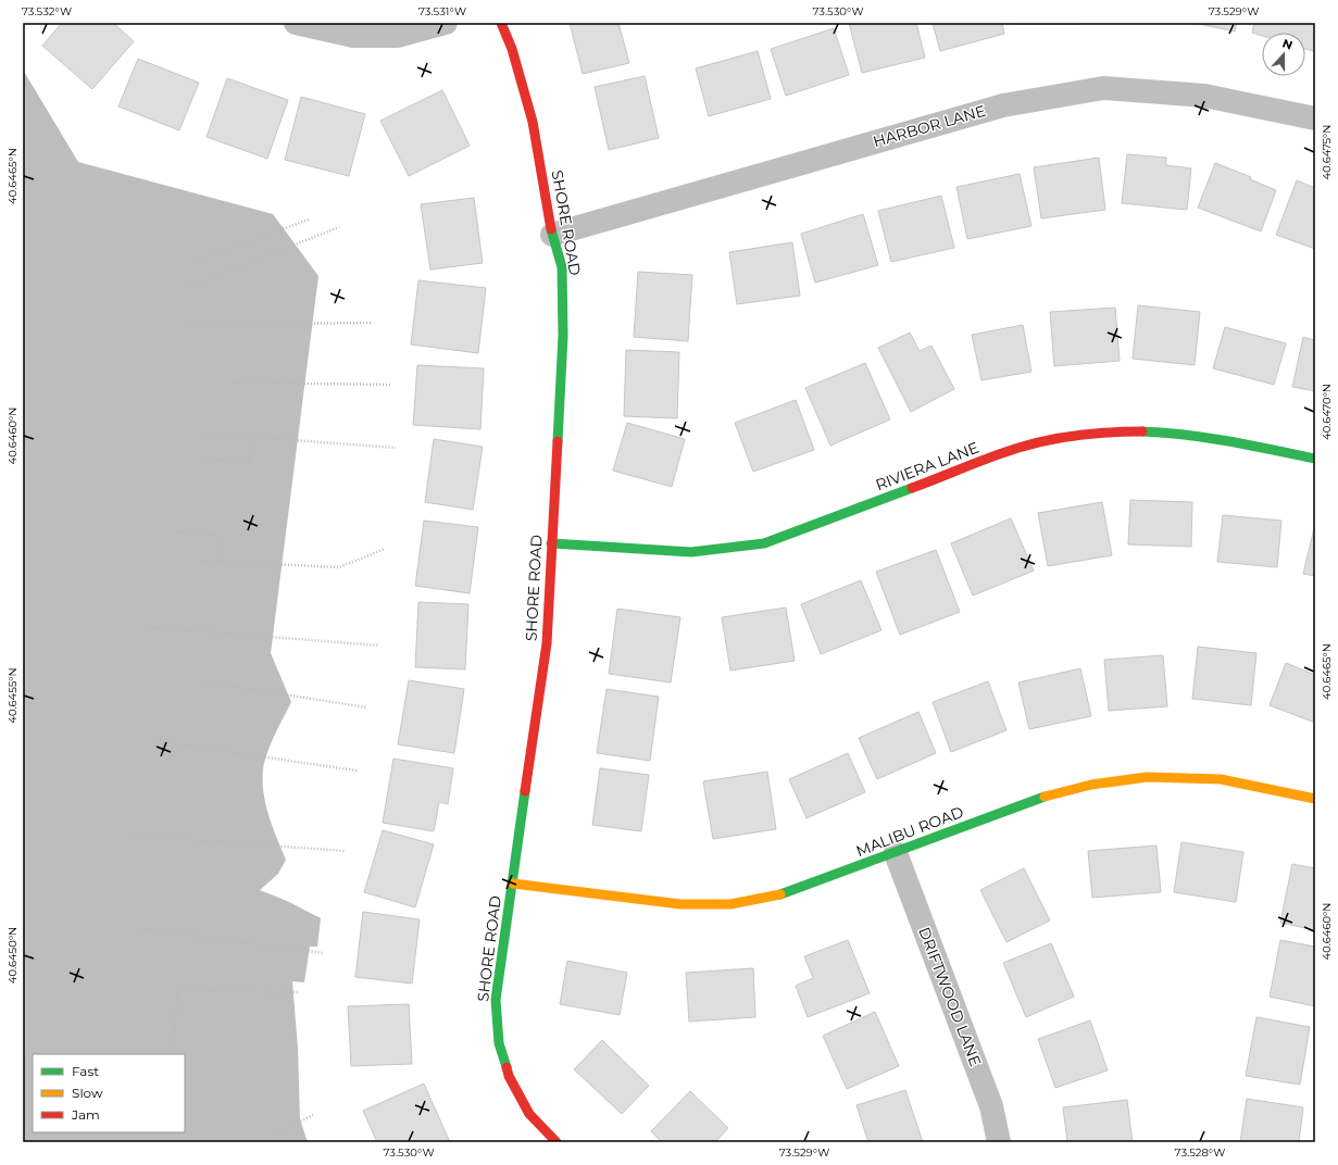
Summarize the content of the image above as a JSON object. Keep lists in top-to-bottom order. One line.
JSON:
{"streets":{"street":["HARBOR LANE","SHORE ROAD","RIVIERA LANE","MALIBU ROAD","DRIFTWOOD LANE"]},"crossings":[["HARBOR LANE","SHORE ROAD"],["SHORE ROAD","RIVIERA LANE"],["SHORE ROAD","MALIBU ROAD"],["MALIBU ROAD","DRIFTWOOD LANE"]],"legend":["Fast","Slow","Jam"],"north":"top","coordinates":["73.532°W","73.531°W","73.530°W","73.529°W","40.6475°N","40.6465°N","40.6470°N","40.6460°N","40.6455°N","40.6450°N","73.528°W"]}
